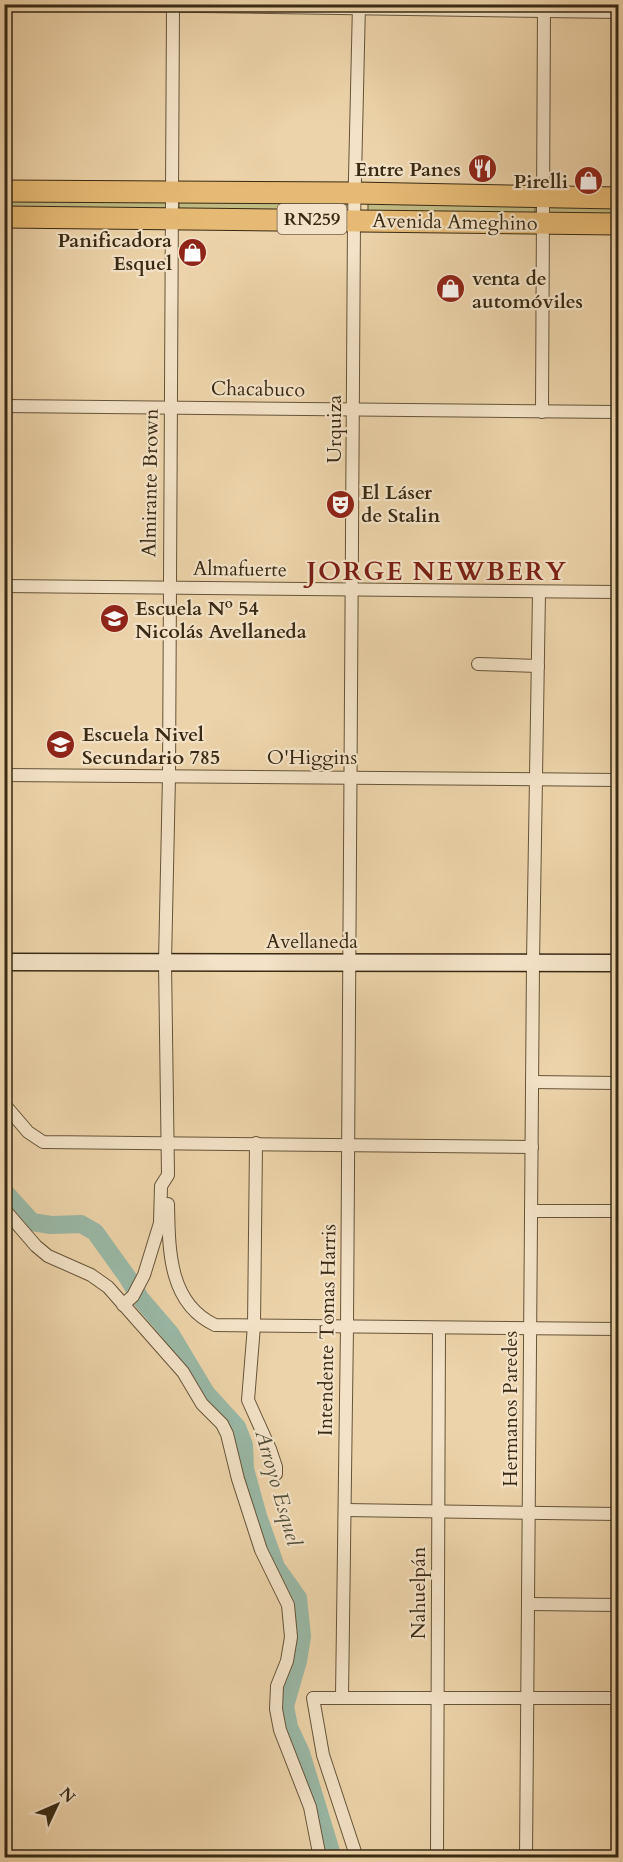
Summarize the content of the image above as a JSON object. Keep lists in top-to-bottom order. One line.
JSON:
{"streets":{"highway":["RN259","Avenida Ameghino"],"street":["Chacabuco","Urquiza","Almirante Brown","Almafuerte","O'Higgins","Avellaneda","Intendente Tomas Harris","Hermanos Paredes","Nahuelpán"]},"crossings":[["Avenida Ameghino","Urquiza"],["Avenida Ameghino","Almirante Brown"],["Chacabuco","Urquiza"],["Chacabuco","Almirante Brown"],["Urquiza","Almafuerte"],["Urquiza","O'Higgins"],["Urquiza","Avellaneda"],["Urquiza","Intendente Tomas Harris"],["Almirante Brown","Almafuerte"],["Almirante Brown","O'Higgins"],["Almirante Brown","Avellaneda"],["Almafuerte","Hermanos Paredes"],["O'Higgins","Hermanos Paredes"],["Avellaneda","Intendente Tomas Harris"],["Avellaneda","Hermanos Paredes"]],"districts":["JORGE NEWBERY"],"water":["Arroyo Esquel"],"places":{"restaurant":["Entre Panes"],"shop":["Pirelli","Panificadora Esquel","venta de automóviles"],"theatre":["El Láser de Stalin"],"school or university":["Escuela Nº 54 Nicolás Avellaneda","Escuela Nivel Secundario 785"]},"north":"top right"}
